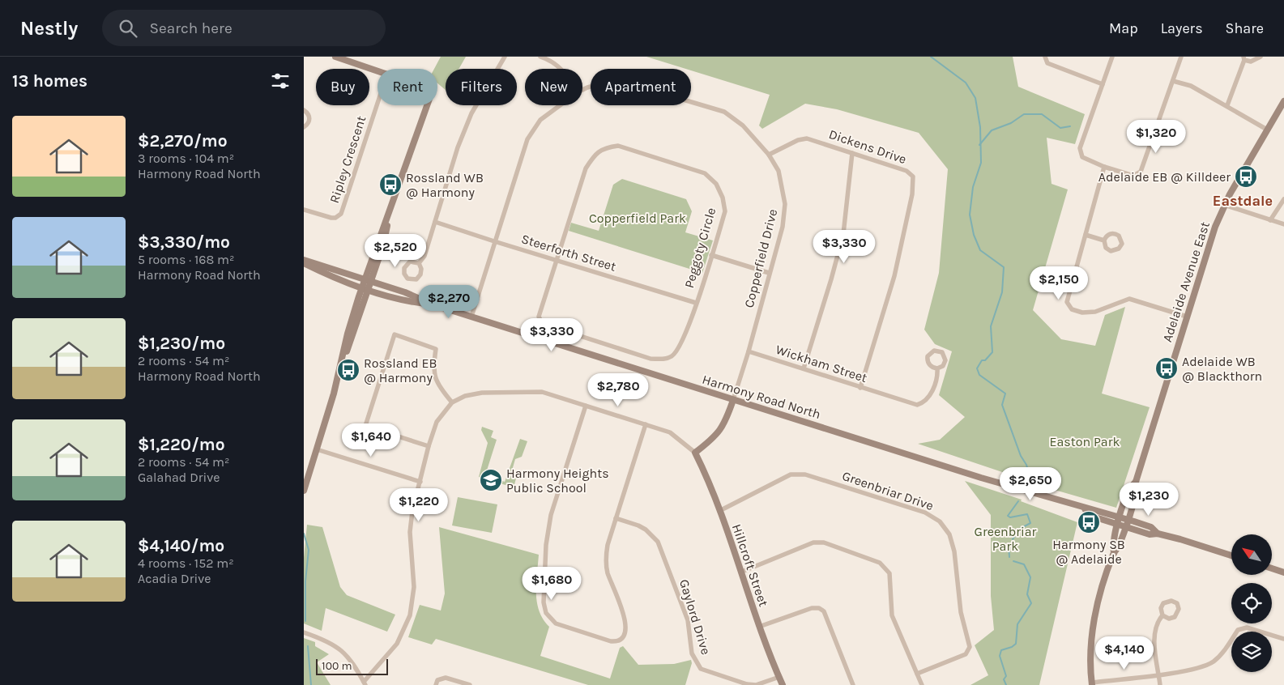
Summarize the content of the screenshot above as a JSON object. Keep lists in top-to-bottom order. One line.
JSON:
{"streets":{"main road":["Adelaide Avenue East","Harmony Road North","Hillcroft Street"],"street":["Dickens Drive","Ripley Crescent","Peggoty Circle","Steerforth Street","Copperfield Drive","Wickham Street","Greenbriar Drive","Gaylord Drive"]},"crossings":[["Dickens Drive","Copperfield Drive"],["Dickens Drive","Wickham Street"],["Peggoty Circle","Steerforth Street"],["Steerforth Street","Copperfield Drive"],["Copperfield Drive","Wickham Street"],["Copperfield Drive","Harmony Road North"],["Adelaide Avenue East","Harmony Road North"],["Greenbriar Drive","Hillcroft Street"],["Hillcroft Street","Gaylord Drive"]],"districts":["Eastdale"],"parks":["Copperfield Park","Easton Park","Greenbriar Park"],"places":{"bus stop":["Adelaide EB @ Killdeer","Rossland WB @ Harmony","Adelaide WB @ Blackthorn","Rossland EB @ Harmony","Harmony SB @ Adelaide"],"school or university":["Harmony Heights Public School"]},"scale_bar":"100 m","north":"top left","page":{"header":"Nestly","search":"Search here","nav":["Map","Layers","Share"],"heading":"13 homes","chip":["Buy","Rent","Filters","New","Apartment"],"list":[{"name":"$2,270/mo","note":"3 rooms · 104 m² · Harmony Road North"},{"name":"$3,330/mo","note":"5 rooms · 168 m² · Harmony Road North"},{"name":"$1,230/mo","note":"2 rooms · 54 m² · Harmony Road North"},{"name":"$1,220/mo","note":"2 rooms · 54 m² · Galahad Drive"},{"name":"$4,140/mo","note":"4 rooms · 152 m² · Acadia Drive"}],"price":["$1,320","$3,330","$2,520","$2,150","$2,270","$3,330","$2,780","$1,640","$2,650","$1,230","$1,220","$1,680","$4,140"],"scale":"100 m"}}
